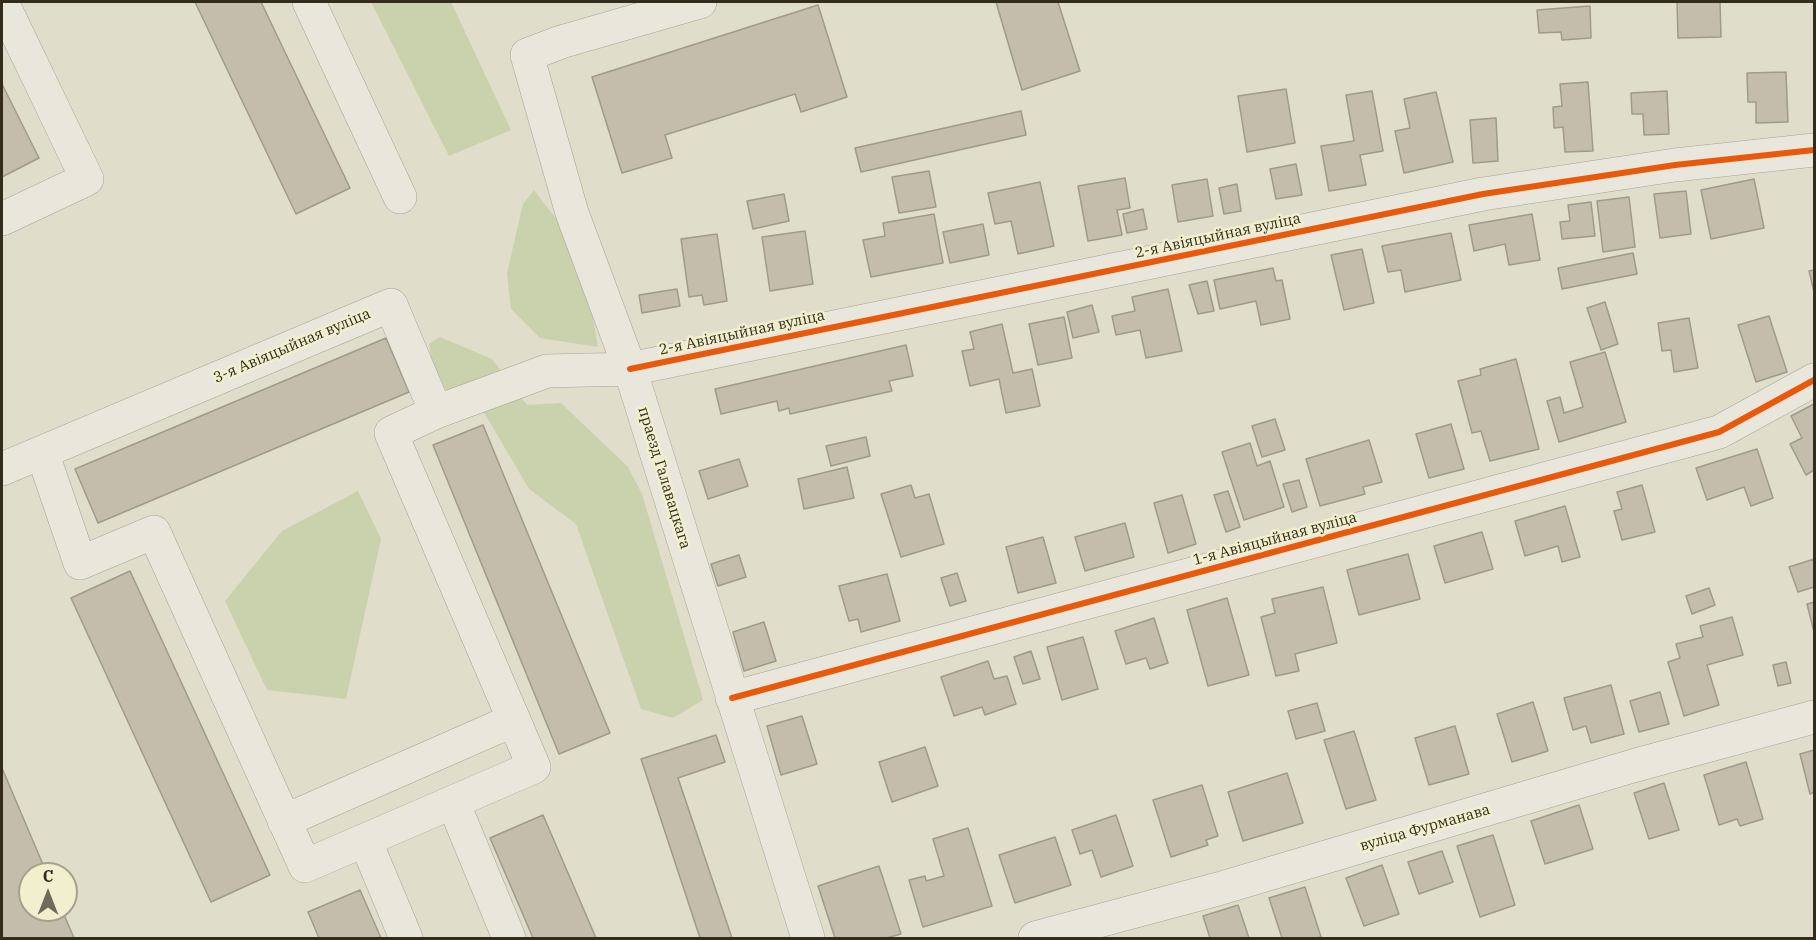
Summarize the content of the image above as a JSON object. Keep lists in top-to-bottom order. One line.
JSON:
{"streets":{"street":["2-я Авіяцыйная вуліца","3-я Авіяцыйная вуліца","праезд Галавацкага","1-я Авіяцыйная вуліца","вуліца Фурманава"]},"crossings":[["2-я Авіяцыйная вуліца","праезд Галавацкага"],["праезд Галавацкага","1-я Авіяцыйная вуліца"]],"north":"top"}
